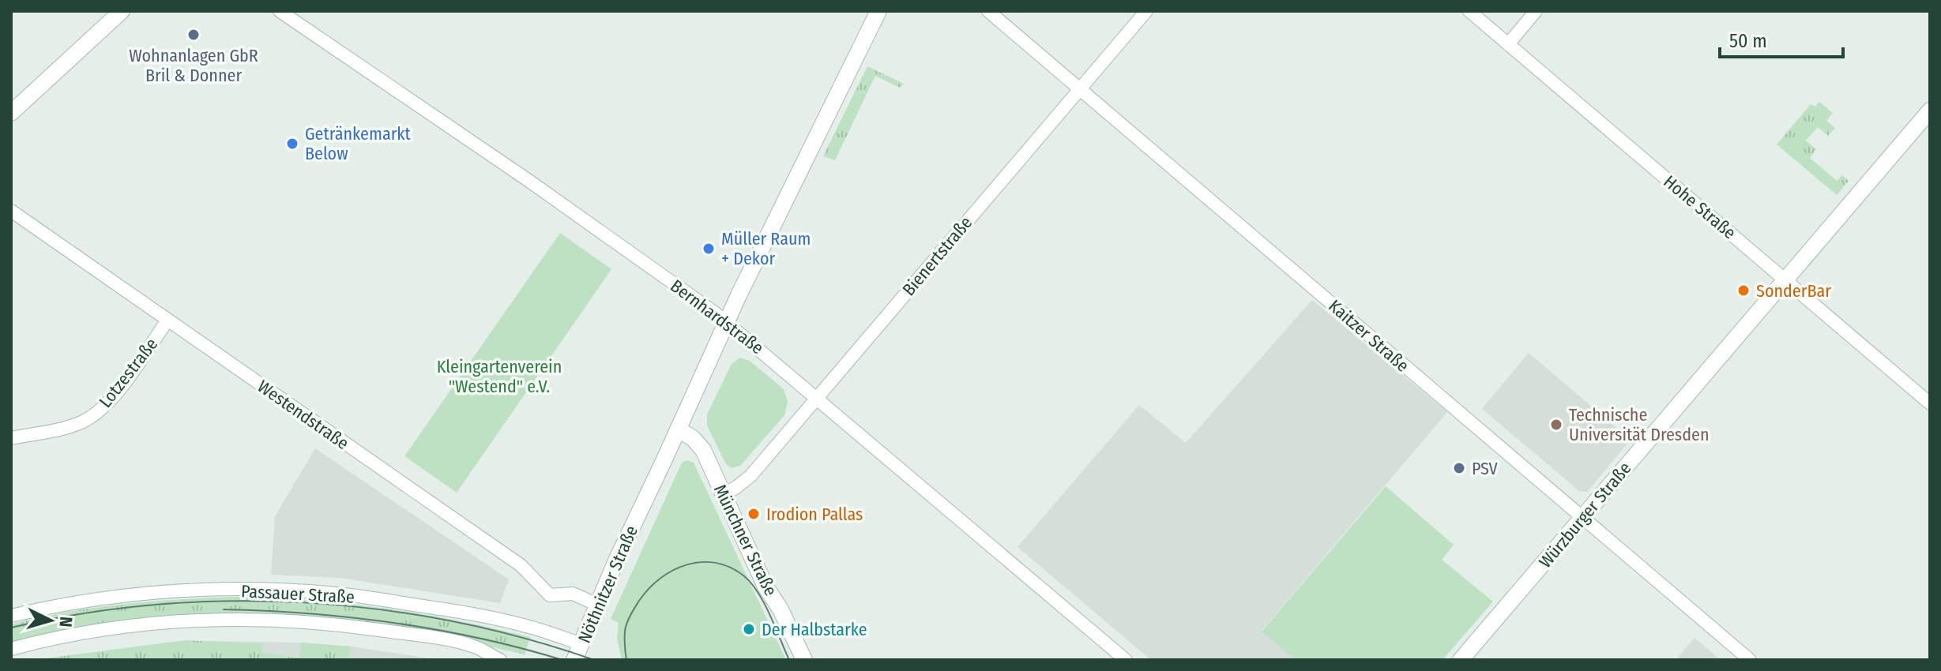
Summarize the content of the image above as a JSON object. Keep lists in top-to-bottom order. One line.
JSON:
{"streets":{"street":["Hohe Straße","Bienertstraße","Bernhardstraße","Kaitzer Straße","Lotzestraße","Westendstraße","Würzburger Straße","Münchner Straße","Nöthnitzer Straße","Passauer Straße"]},"crossings":[["Hohe Straße","Würzburger Straße"],["Bienertstraße","Bernhardstraße"],["Bienertstraße","Kaitzer Straße"],["Bienertstraße","Münchner Straße"],["Bernhardstraße","Nöthnitzer Straße"],["Kaitzer Straße","Würzburger Straße"],["Lotzestraße","Westendstraße"],["Westendstraße","Nöthnitzer Straße"],["Münchner Straße","Nöthnitzer Straße"],["Nöthnitzer Straße","Passauer Straße"]],"parks":["Kleingartenverein \"Westend\" e.V."],"places":["Wohnanlagen GbR Bril & Donner","Getränkemarkt Below","Müller Raum + Dekor","SonderBar","Technische Universität Dresden","PSV","Irodion Pallas","Der Halbstarke"],"scale_bar":"50 m","north":"right"}
